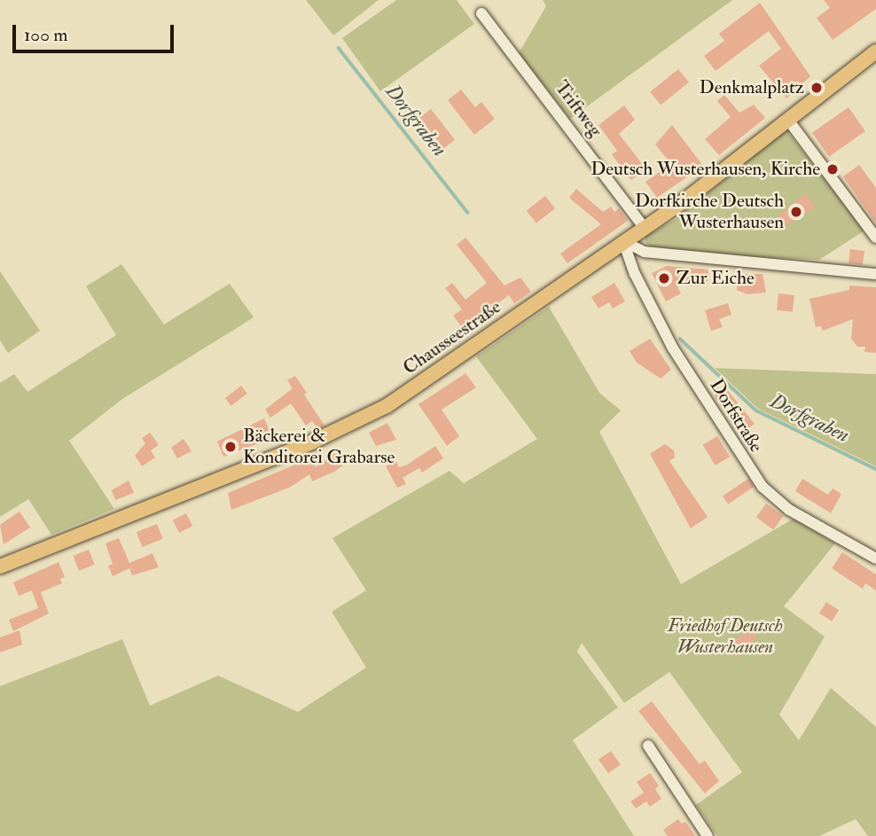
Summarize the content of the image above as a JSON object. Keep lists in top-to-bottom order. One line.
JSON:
{"streets":{"main road":["Chausseestraße"],"street":["Triftweg","Dorfstraße"]},"crossings":[["Triftweg","Chausseestraße"],["Chausseestraße","Dorfstraße"]],"water":["Dorfgraben"],"parks":["Friedhof Deutsch Wusterhausen"],"places":["Denkmalplatz","Deutsch Wusterhausen, Kirche","Dorfkirche Deutsch Wusterhausen","Zur Eiche","Bäckerei & Konditorei Grabarse"],"scale_bar":"100 m"}
